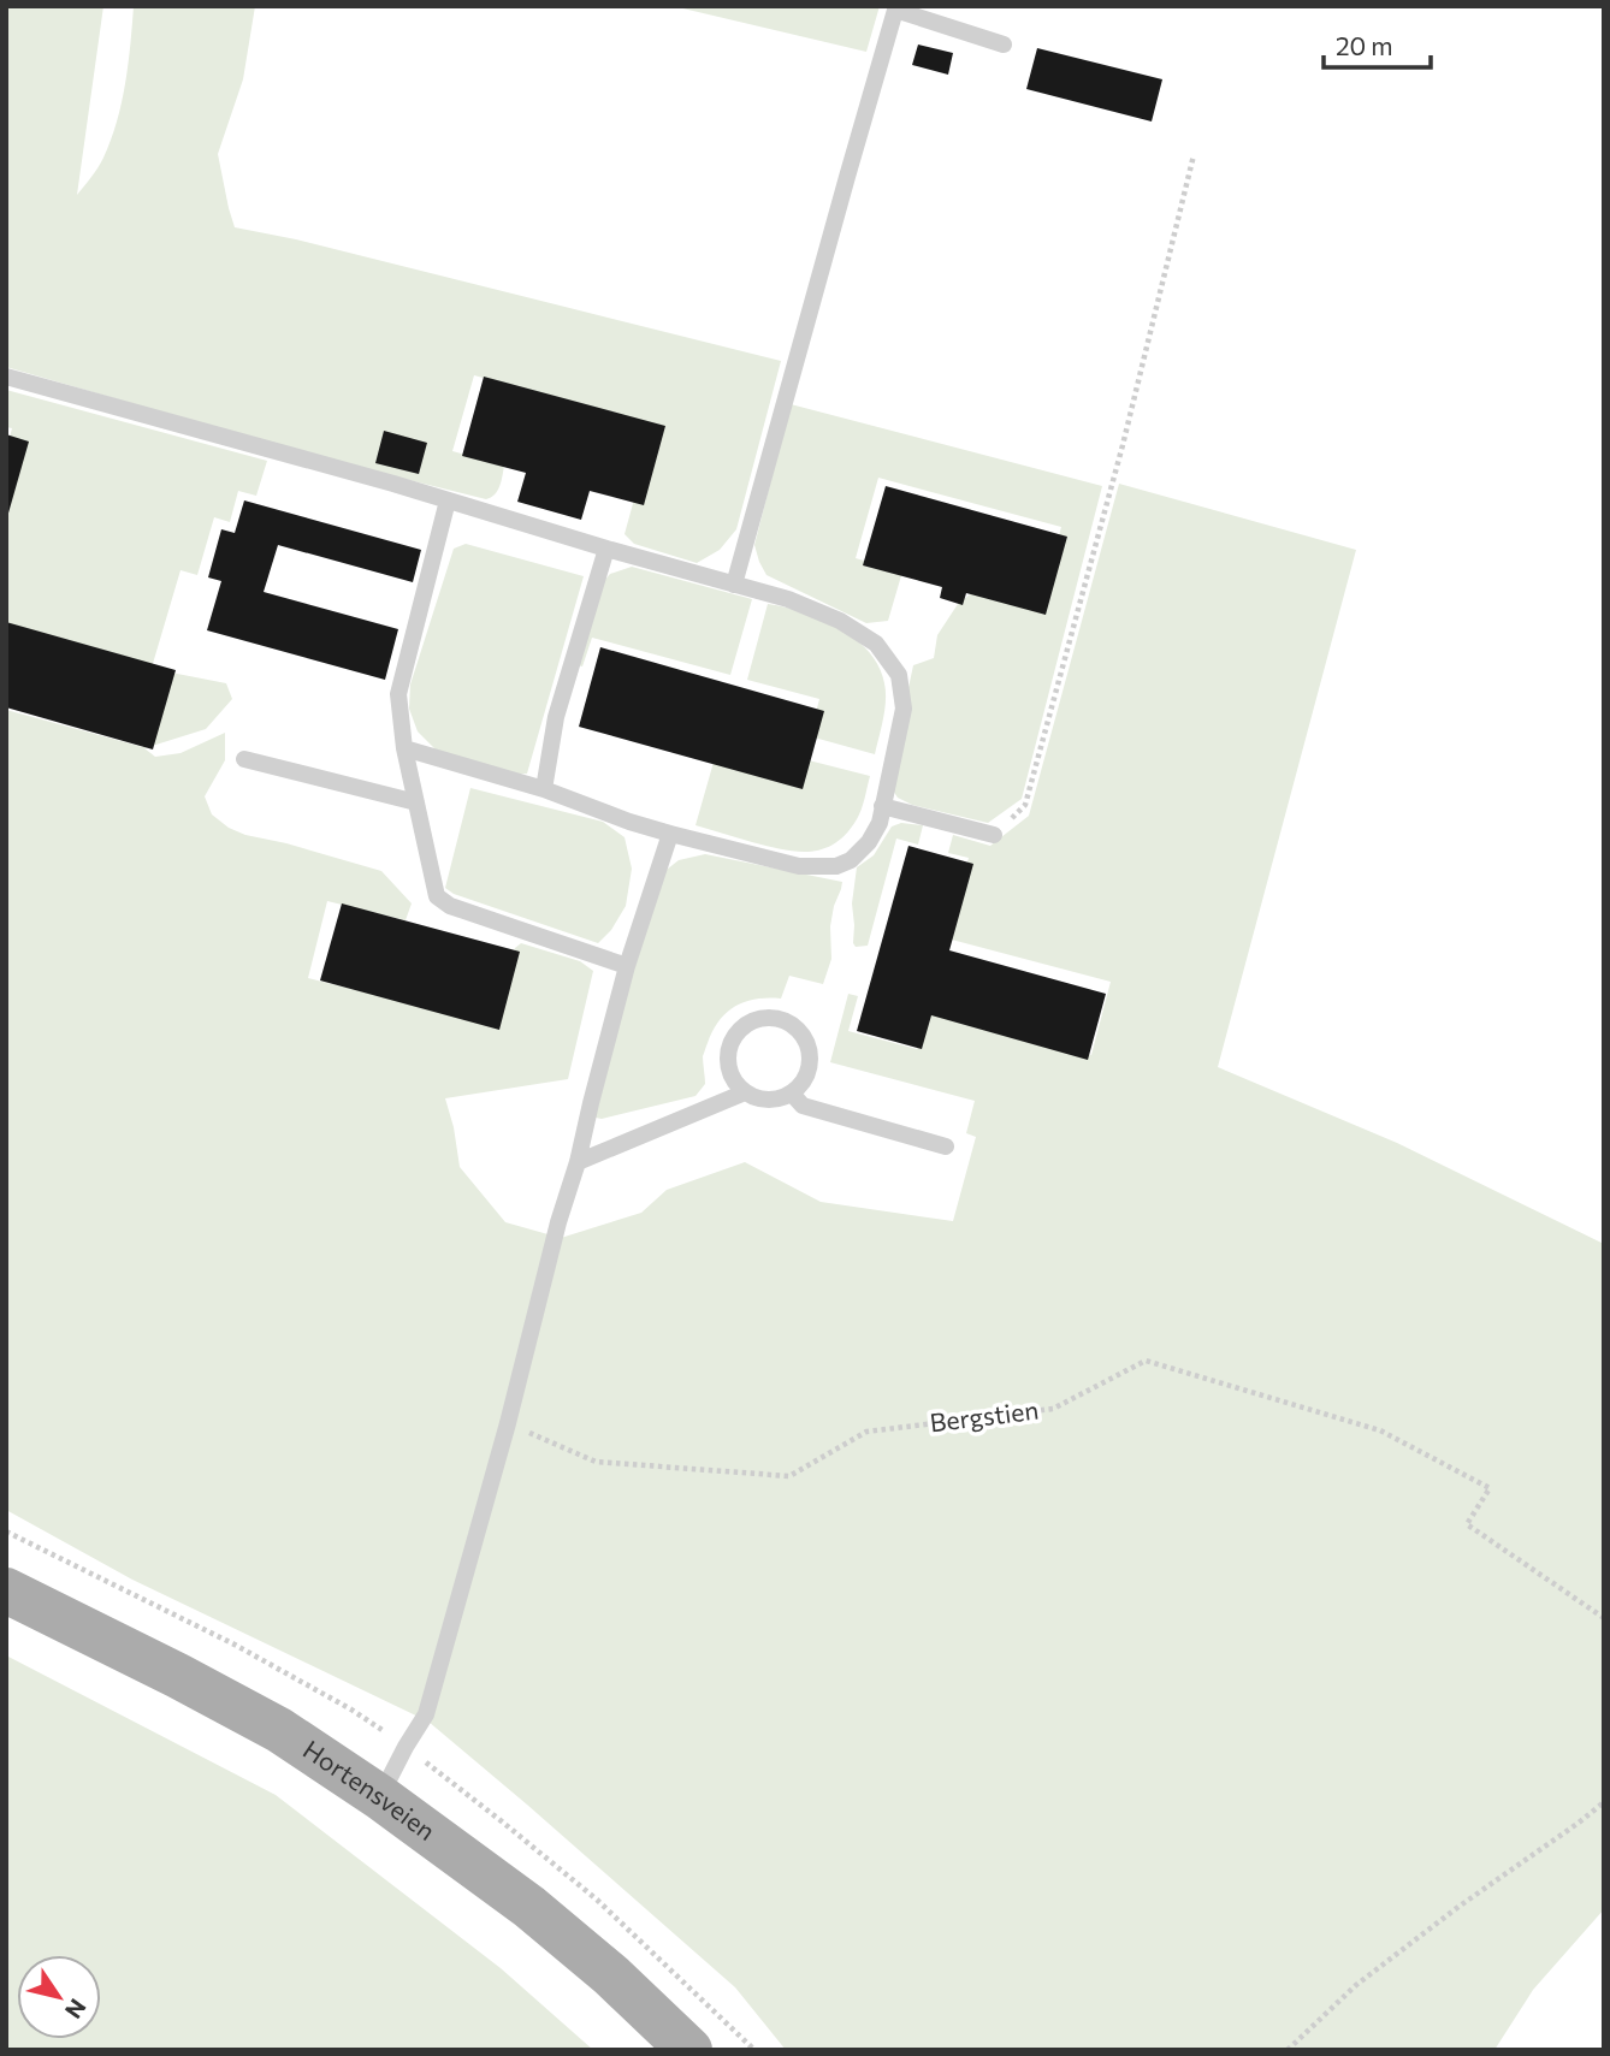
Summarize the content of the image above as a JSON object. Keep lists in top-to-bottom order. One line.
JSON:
{"streets":{"main road":["Hortensveien"],"path":["Bergstien"]},"scale_bar":"20 m","north":"bottom right"}
